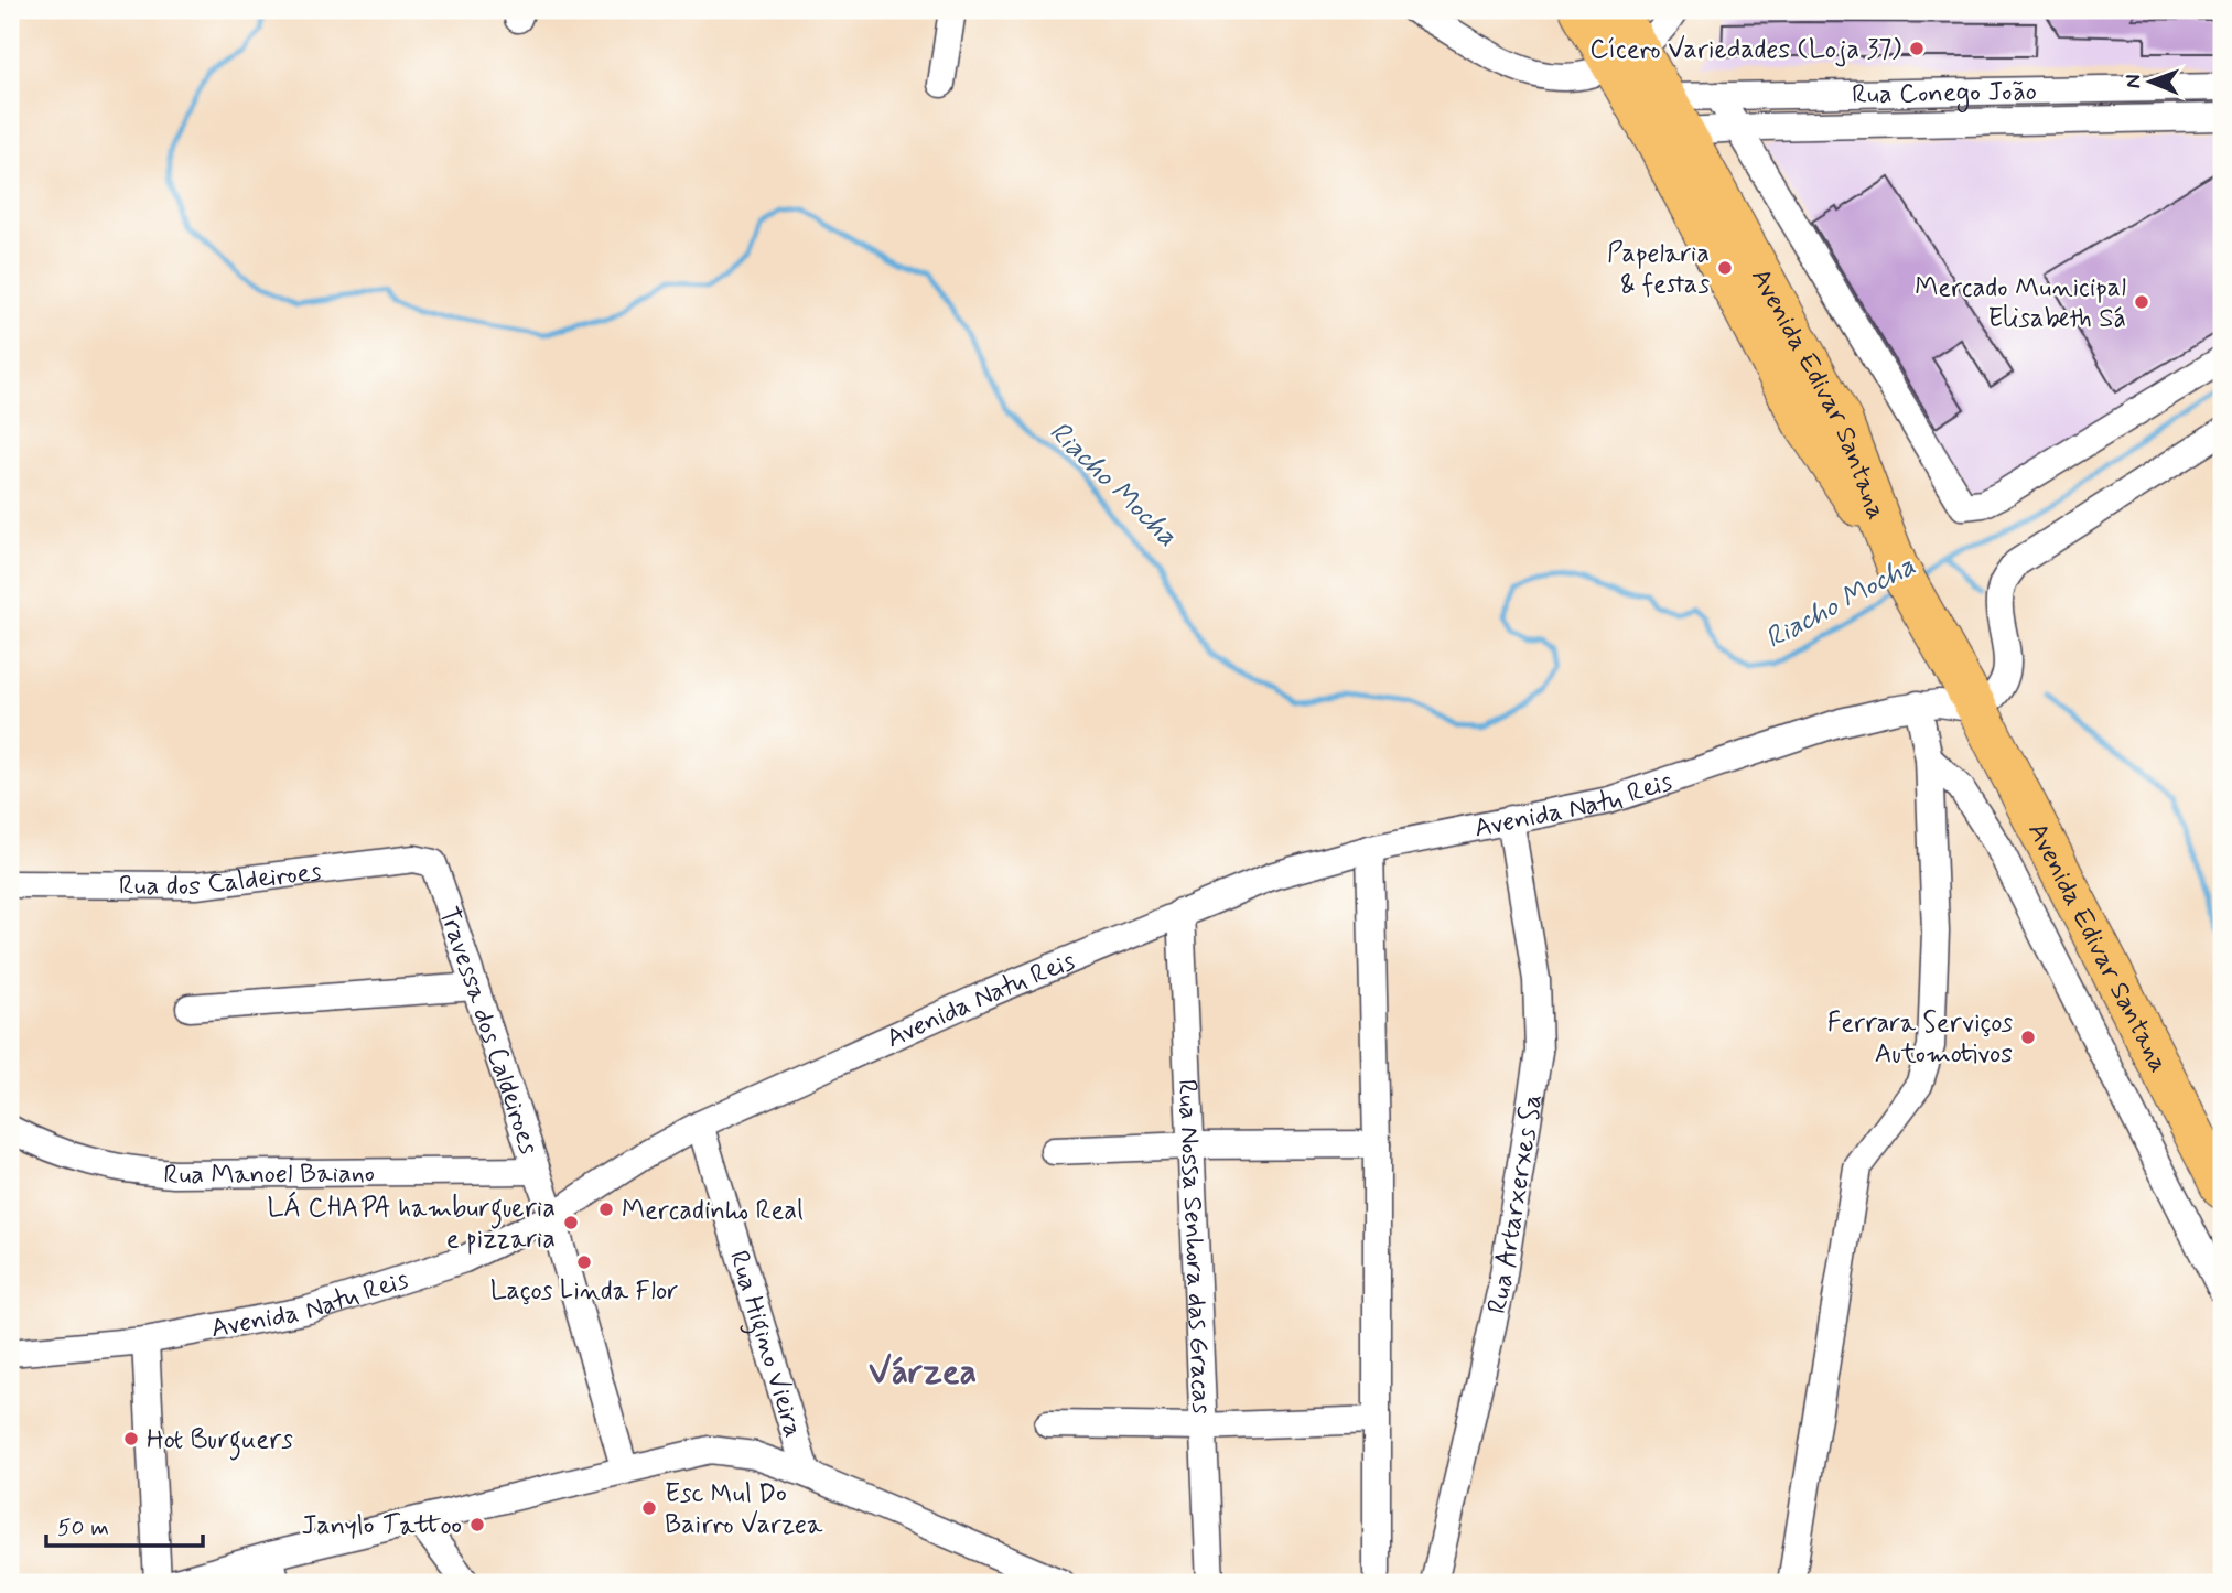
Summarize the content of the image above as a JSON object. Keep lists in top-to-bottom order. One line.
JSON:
{"streets":{"highway":["Avenida Edivar Santana"],"street":["Rua Conego João","Avenida Natu Reis","Rua dos Caldeiroes","Travessa dos Caldeiroes","Rua Manoel Baiano","Rua Artarxerxes Sa","Rua Nossa Senhora das Gracas","Rua Higino Vieira"]},"crossings":[["Rua Conego João","Avenida Edivar Santana"],["Avenida Edivar Santana","Avenida Natu Reis"],["Avenida Natu Reis","Travessa dos Caldeiroes"],["Avenida Natu Reis","Rua Artarxerxes Sa"],["Avenida Natu Reis","Rua Nossa Senhora das Gracas"],["Avenida Natu Reis","Rua Higino Vieira"],["Rua dos Caldeiroes","Travessa dos Caldeiroes"],["Travessa dos Caldeiroes","Rua Manoel Baiano"]],"districts":["Várzea"],"water":["Riacho Mocha"],"places":["Cícero Variedades (Loja 37)","Papelaria & festas","Mercado Municipal Elisabeth Sá","Ferrara Serviços Automotivos","Mercadinho Real","LÁ CHAPA hamburgueria e pizzaria","Laços Linda Flor","Hot Burguers","Esc Mul Do Bairro Varzea","Janylo Tattoo"],"scale_bar":"50 m","north":"left"}
